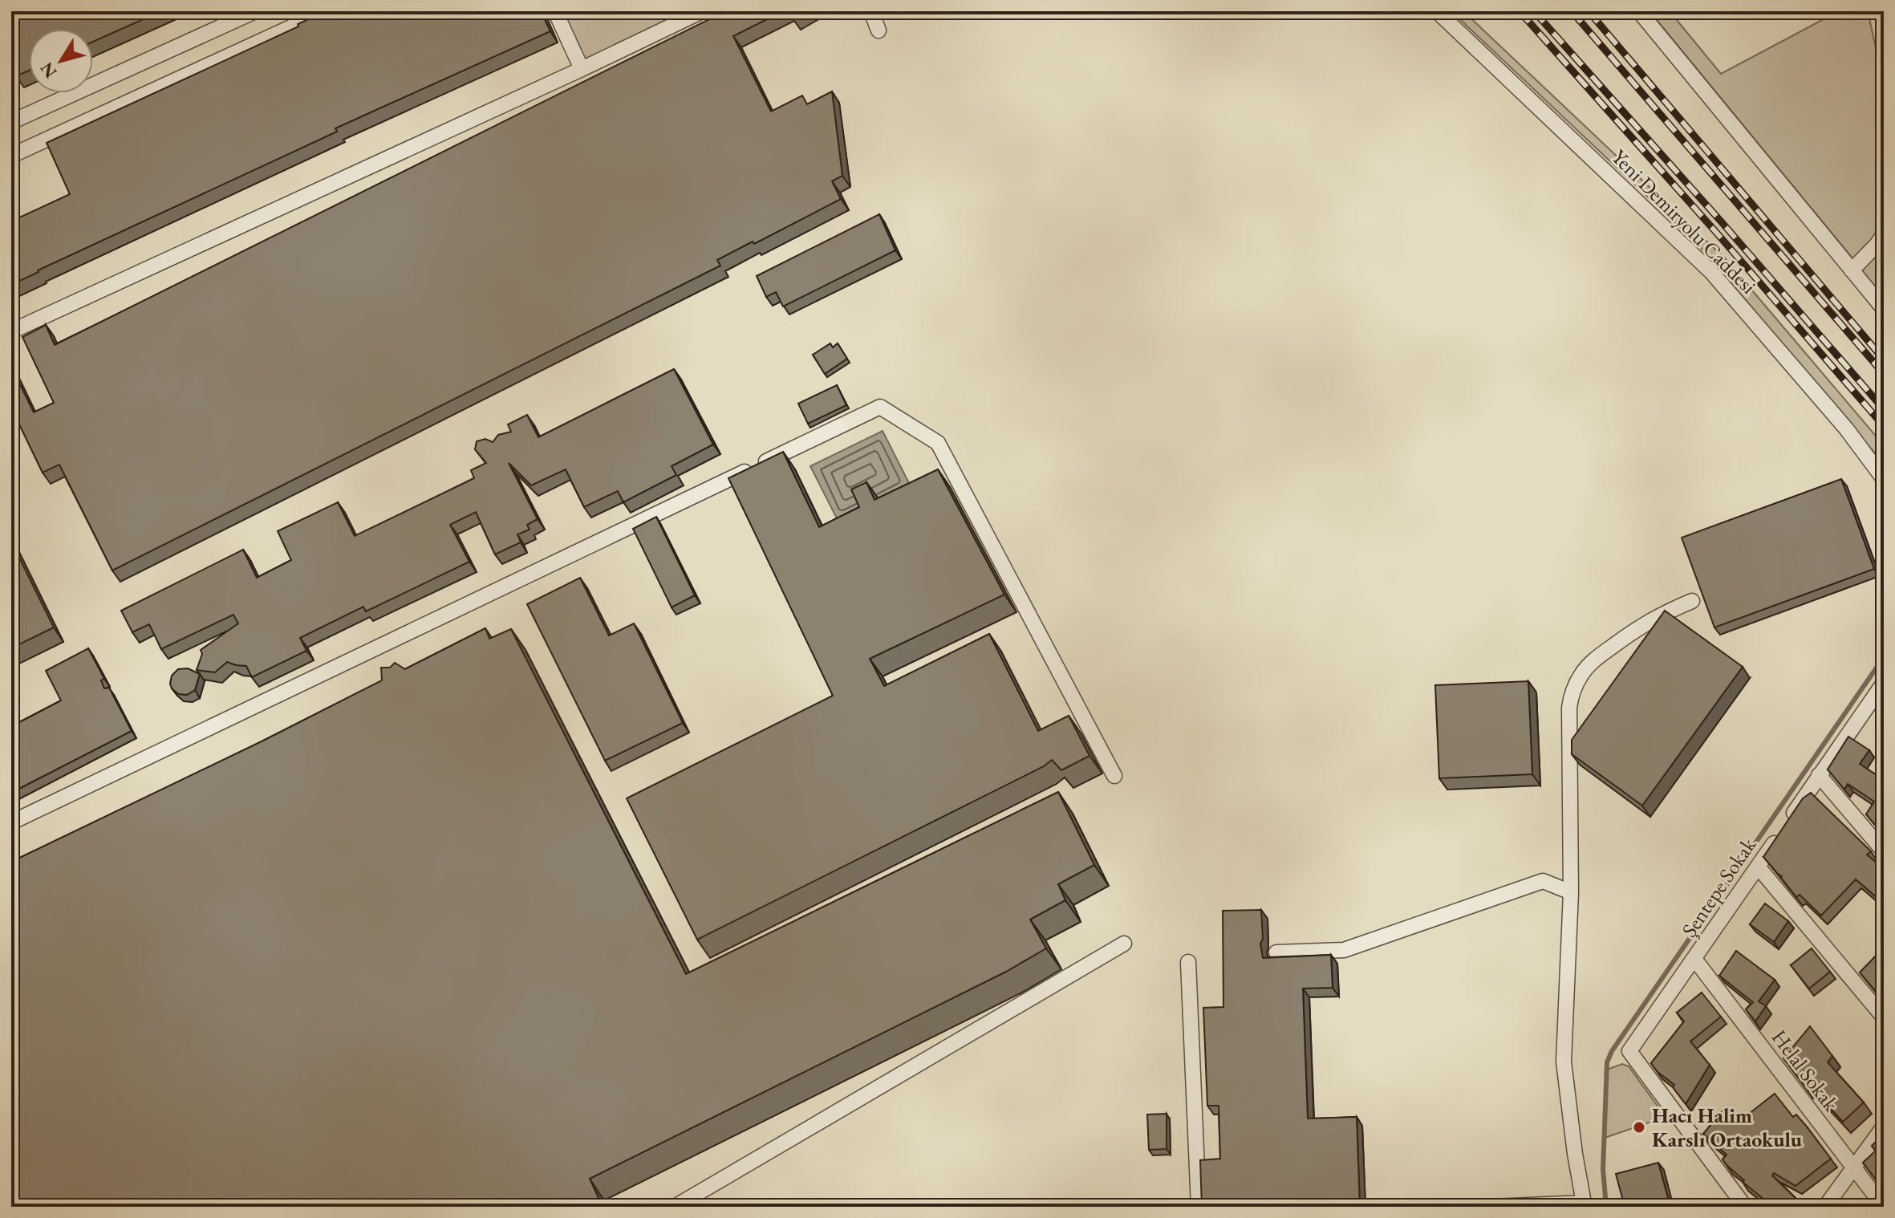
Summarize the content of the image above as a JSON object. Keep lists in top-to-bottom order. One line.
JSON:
{"streets":{"street":["Yeni Demiryolu Caddesi","Şentepe Sokak","Helal Sokak"]},"crossings":[["Şentepe Sokak","Helal Sokak"]],"places":["Hacı Halim Karslı Ortaokulu"],"north":"bottom left"}
